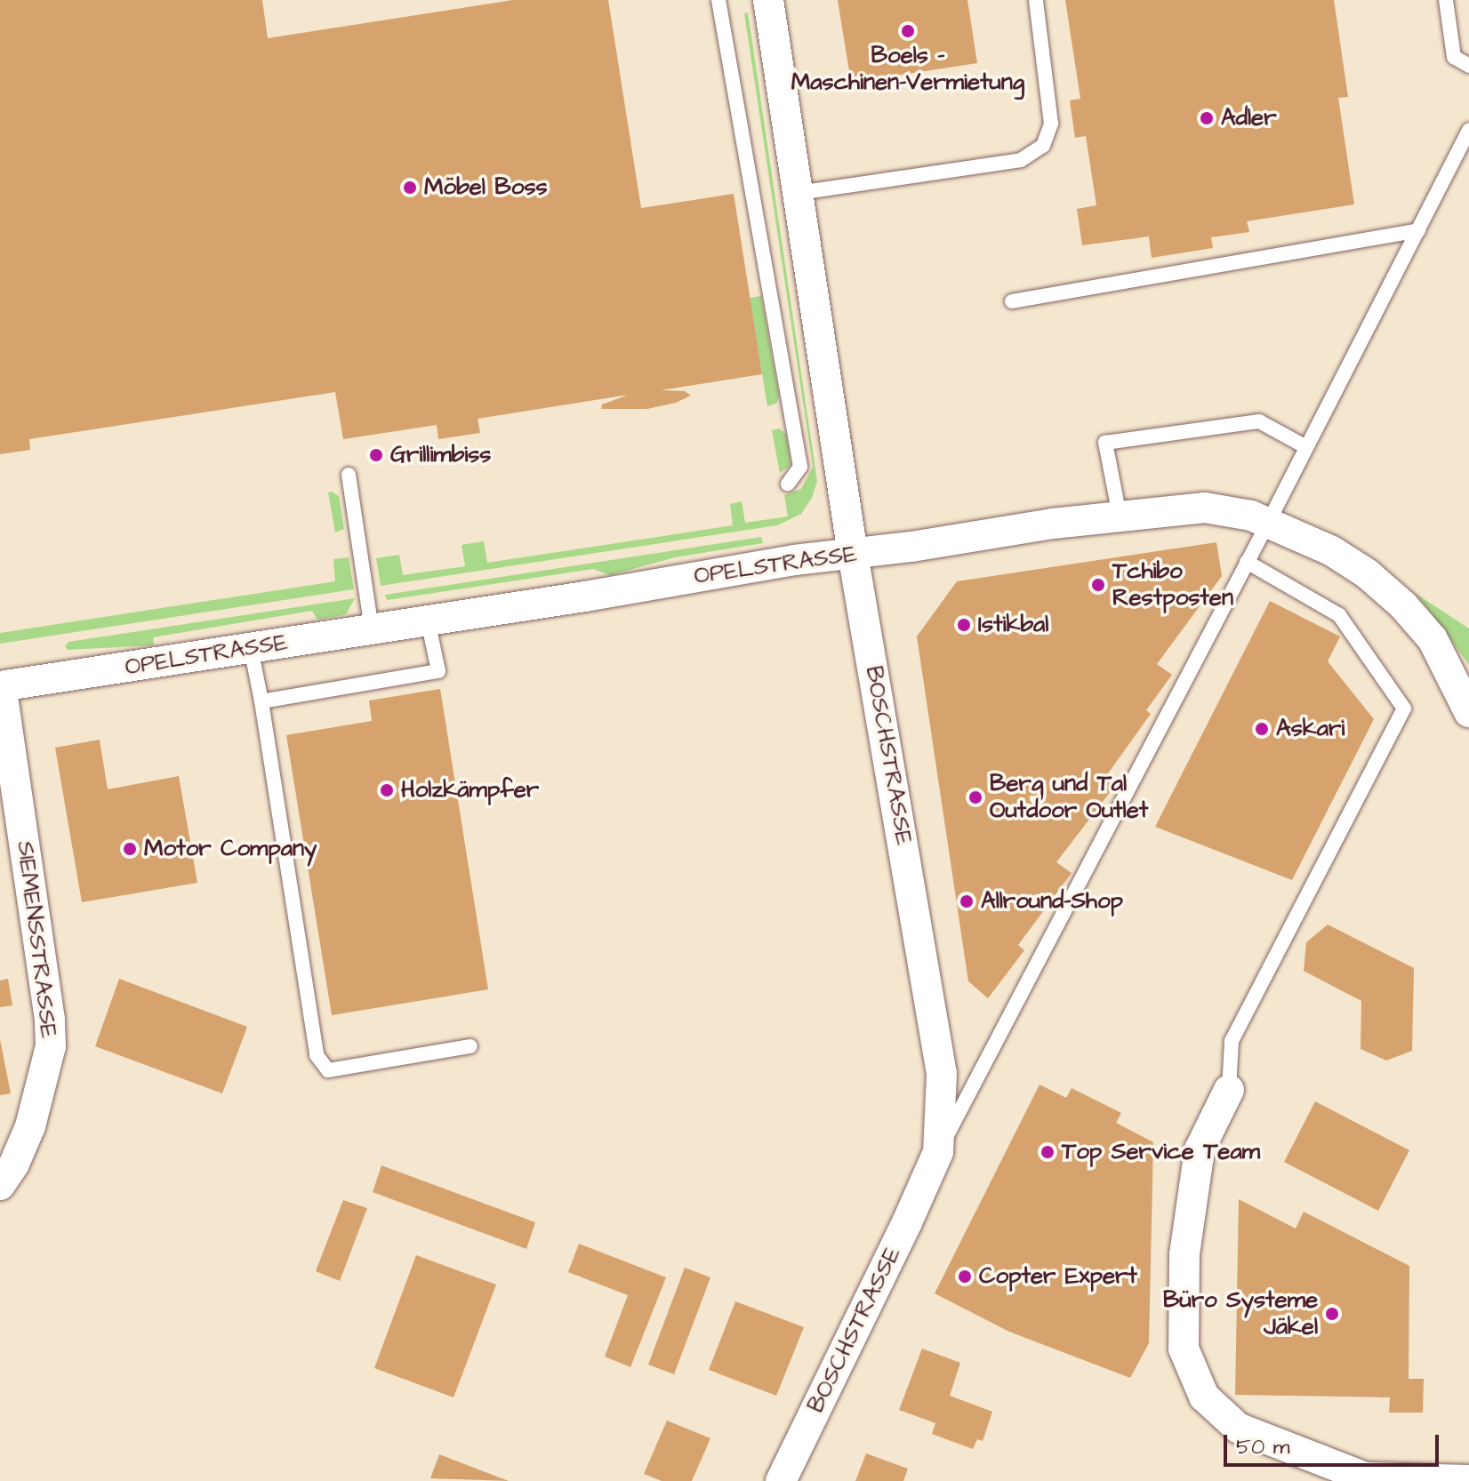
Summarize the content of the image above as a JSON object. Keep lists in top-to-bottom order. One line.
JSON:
{"streets":{"street":["OPELSTRASSE","BOSCHSTRASSE","SIEMENSSTRASSE"]},"crossings":[["OPELSTRASSE","BOSCHSTRASSE"],["OPELSTRASSE","SIEMENSSTRASSE"]],"places":["Boels - Maschinen-Vermietung","Adler","Möbel Boss","Grillimbiss","Tchibo Restposten","Istikbal","Askari","Holzkämpfer","Berg und Tal Outdoor Outlet","Motor Company","Allround-Shop","Top Service Team","Copter Expert","Büro Systeme Jäkel"],"scale_bar":"50 m"}
